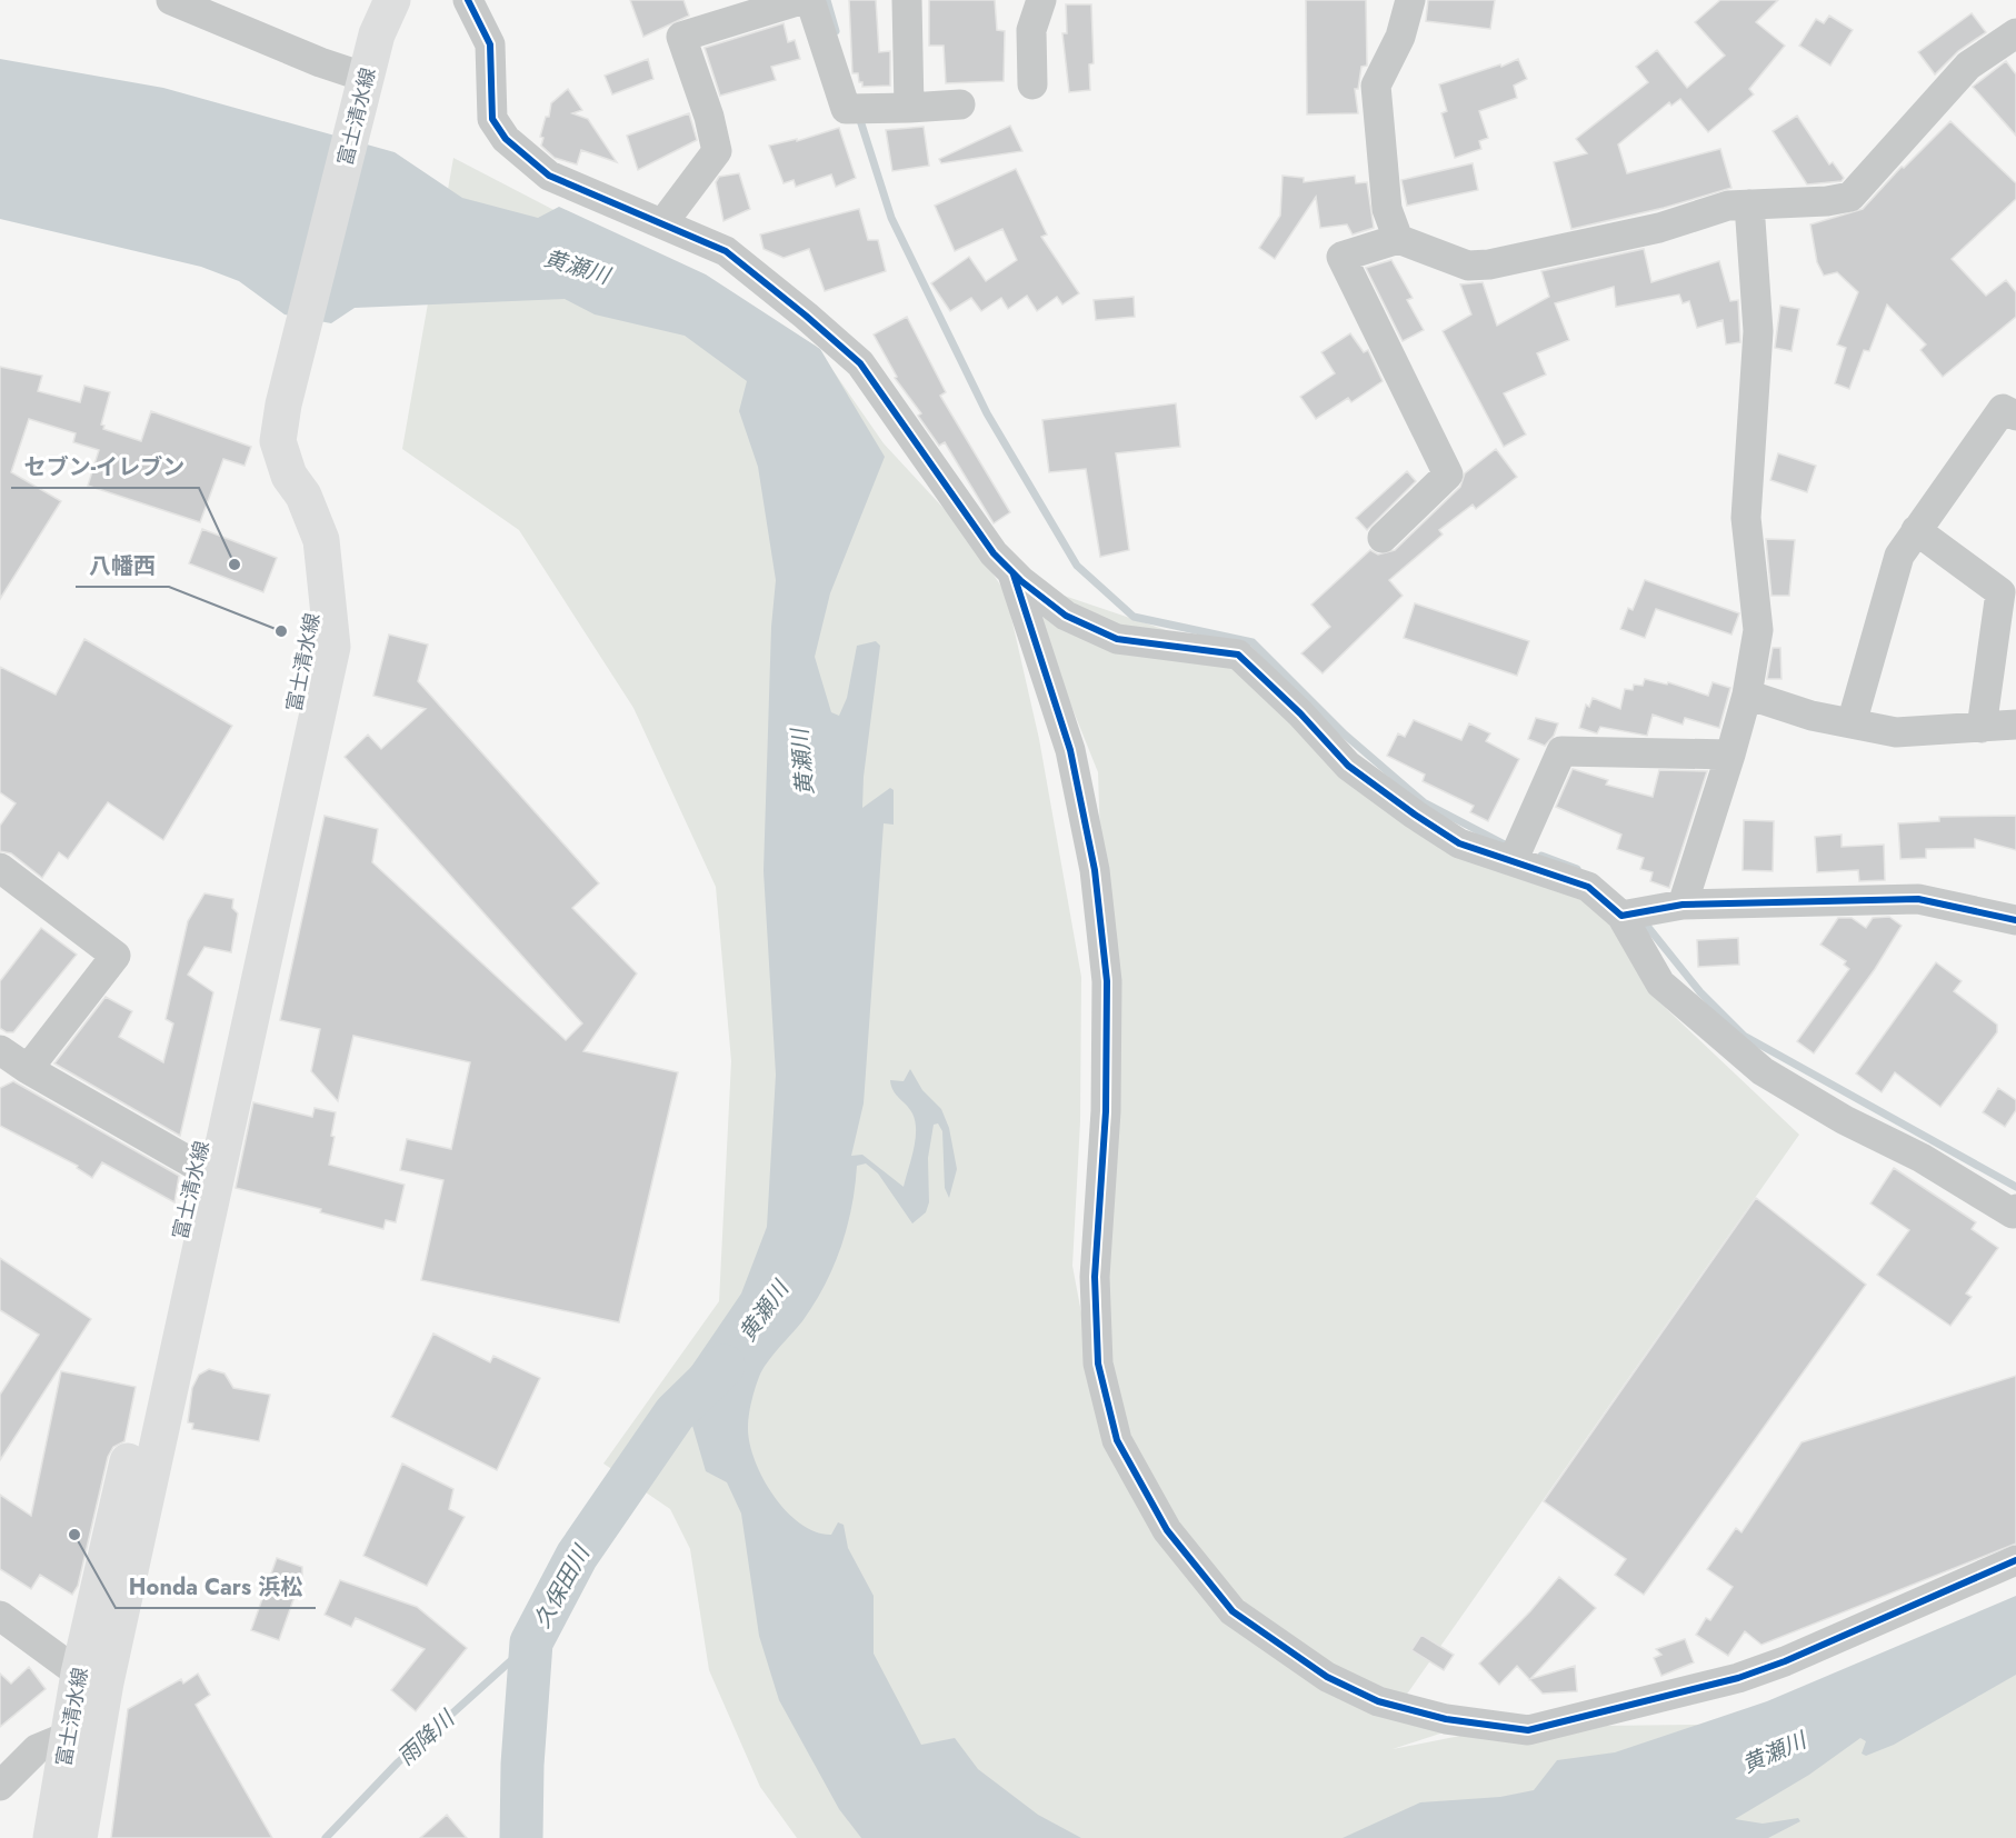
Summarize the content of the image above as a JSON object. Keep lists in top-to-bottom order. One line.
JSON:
{"streets":{"main road":["富士清水線"]},"water":["黄瀬川","久保田川","雨降川"],"places":["セブン-イレブン","八幡西","Honda Cars 浜松"]}
